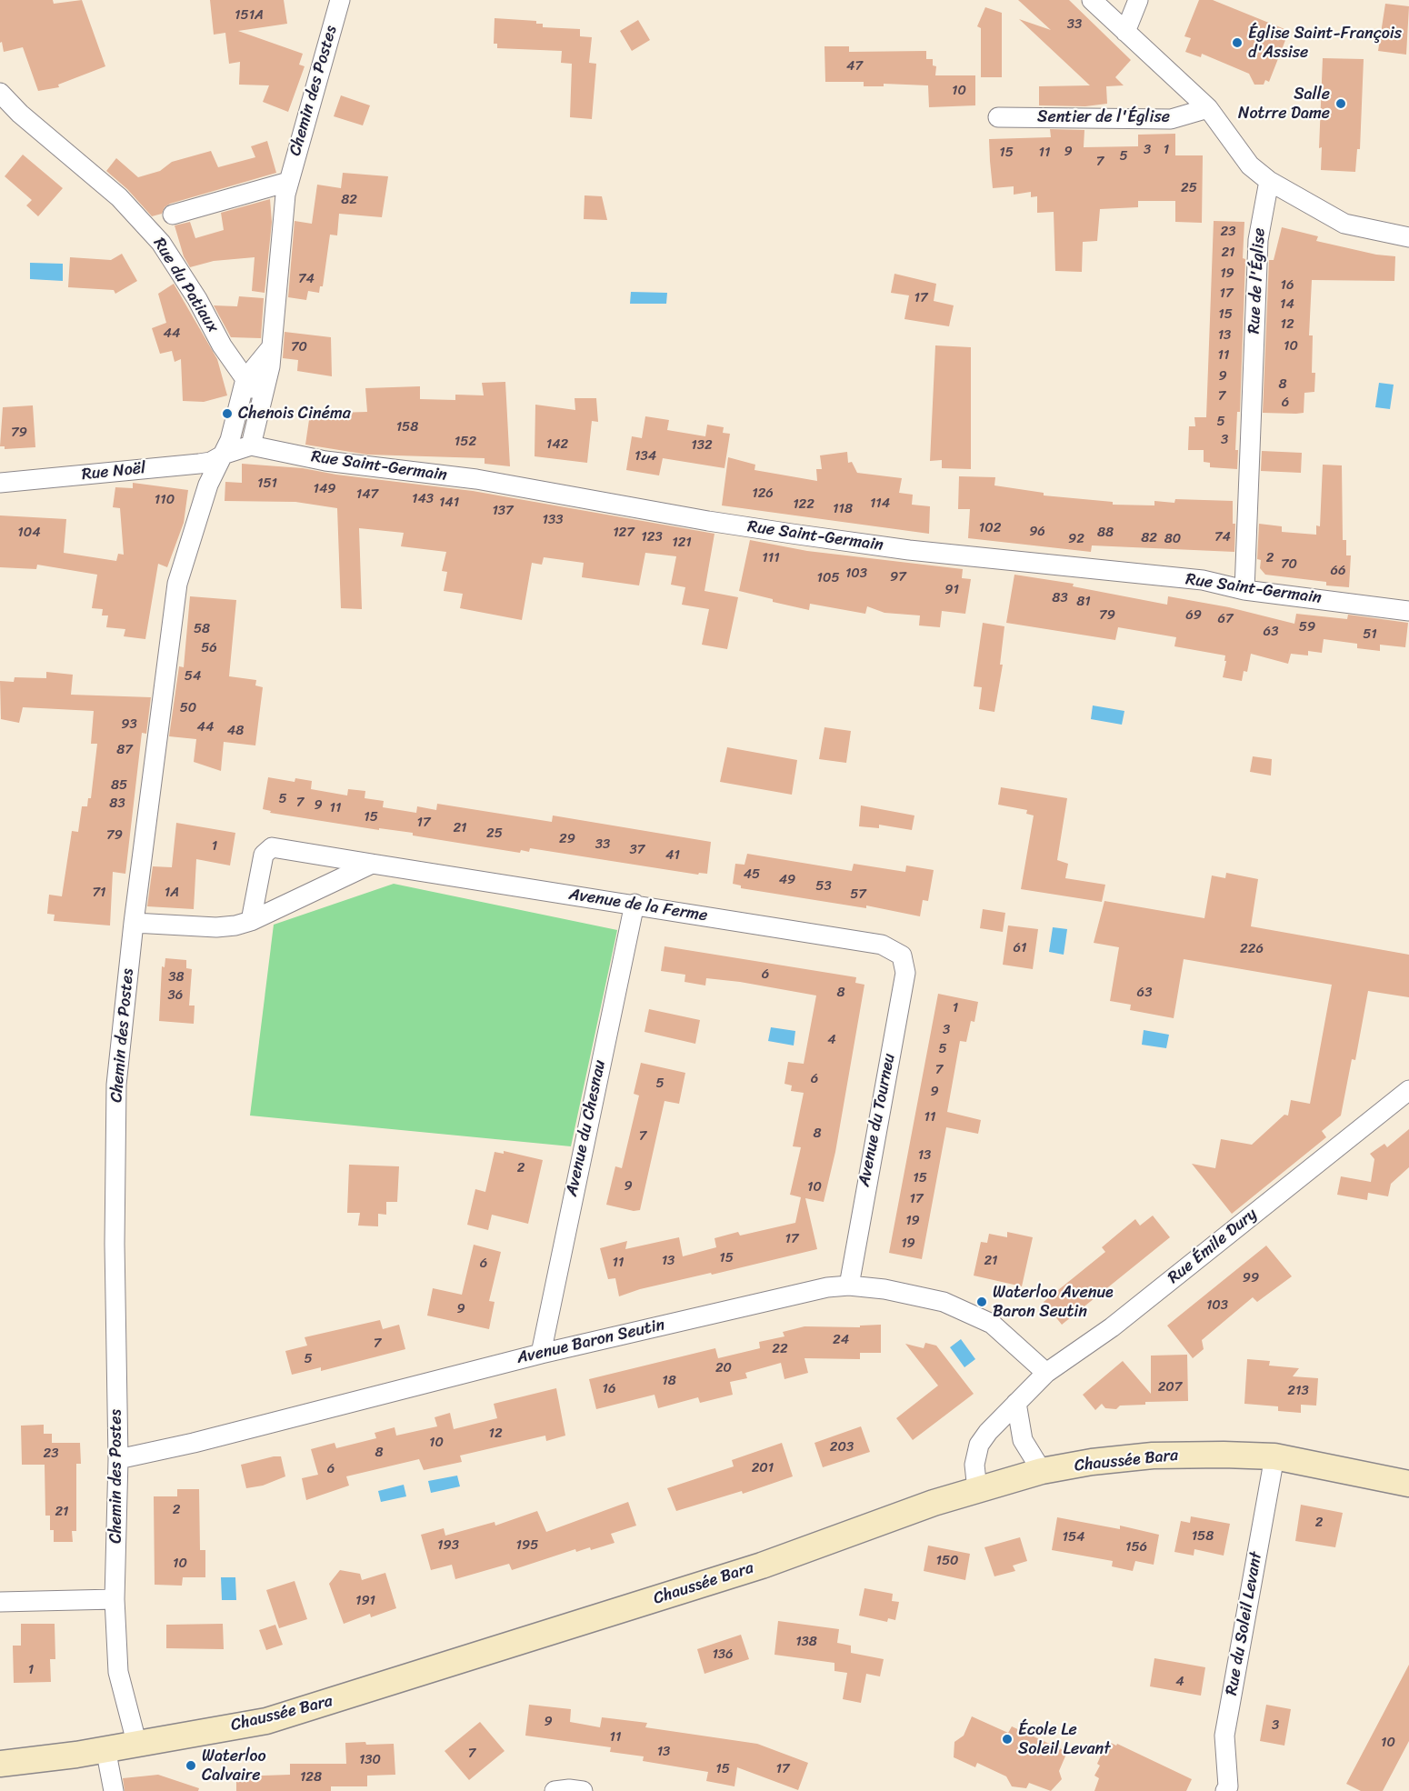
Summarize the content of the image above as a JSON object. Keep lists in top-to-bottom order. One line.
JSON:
{"streets":{"main road":["Chaussée Bara"],"street":["Chemin des Postes","Sentier de l'Église","Rue de l'Église","Rue du Patiaux","Rue Saint-Germain","Rue Noël","Avenue de la Ferme","Avenue du Tourneu","Avenue du Chesnau","Rue Émile Dury","Avenue Baron Seutin","Rue du Soleil Levant"]},"crossings":[["Chemin des Postes","Rue du Patiaux"],["Chemin des Postes","Rue Saint-Germain"],["Chemin des Postes","Rue Noël"],["Chemin des Postes","Avenue Baron Seutin"],["Chemin des Postes","Chaussée Bara"],["Rue de l'Église","Rue Saint-Germain"],["Rue Saint-Germain","Rue Noël"],["Avenue de la Ferme","Avenue du Tourneu"],["Avenue de la Ferme","Avenue du Chesnau"],["Avenue du Tourneu","Avenue Baron Seutin"],["Avenue du Chesnau","Avenue Baron Seutin"],["Rue Émile Dury","Avenue Baron Seutin"],["Rue Émile Dury","Chaussée Bara"],["Chaussée Bara","Rue du Soleil Levant"]],"places":["Église Saint-François d'Assise","Salle Notrre Dame","Chenois Cinéma","Waterloo Avenue Baron Seutin","École Le Soleil Levant","Waterloo Calvaire"],"house_numbers":["151A","33","47","10","3","1","9","15","11","5","7","25","82","23","21","19","74","16","17","17","14","15","12","44","13","10","70","11","9","8","7","6","5","158","79","3","152","142","132","134","151","149","126","147","143","110","141","114","122","118","137","133","102","96","104","127","88","123","74","82","92","80","121","111","2","70","66","103","97","105","91","83","81","79","69","67","59","58","63","51","56","54","50","93","44","48","87","85","5","7","83","9","11","15","17","21","25","79","29","33","1","37","41","45","49","53","71","1A","57","61","226","6","38","8","63","36","1","3","4","5","7","6","5","9","11","8","7","13","2","15","9","10","17","19","17","19","15","13","21","11","6","99","103","9","24","7","22","5","20","18","207","16","213","12","10","203","8","23","201","6","2","21","2","158","154","193","195","156","150","10","191","138","136","1","4","9","3","11","10","13","7","130","15","17","128"]}
